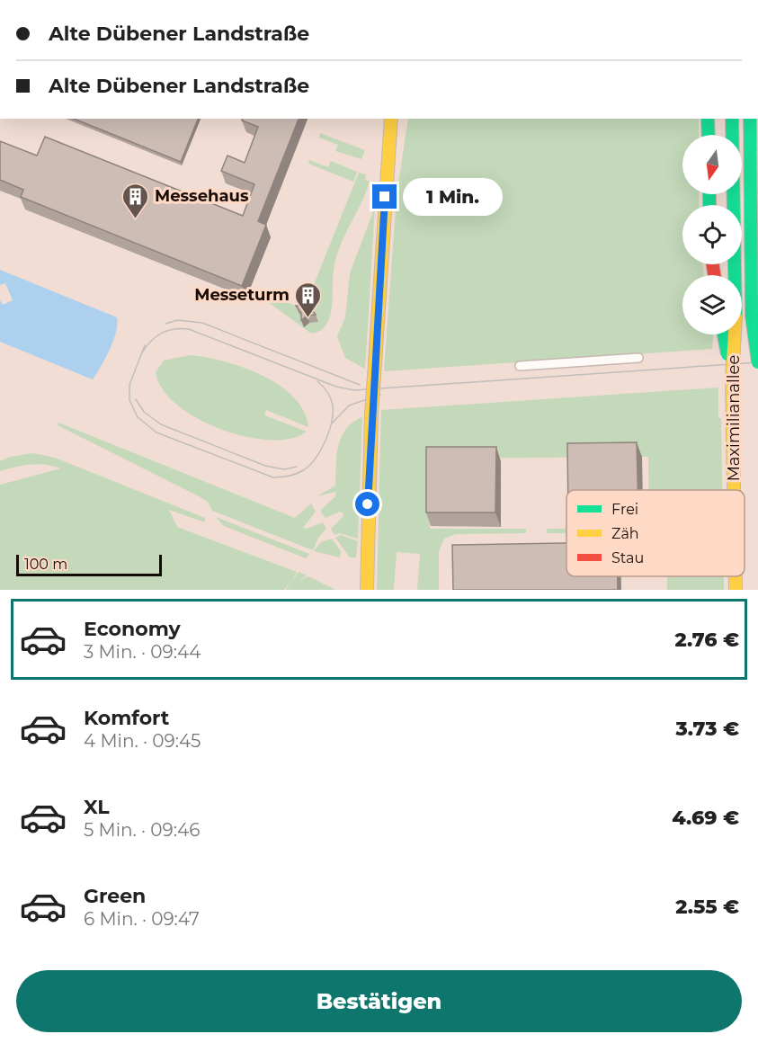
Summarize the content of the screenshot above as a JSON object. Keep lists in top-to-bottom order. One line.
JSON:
{"streets":{"main road":["Maximilianallee"]},"places":{"building":["Messehaus","Messeturm"]},"legend":["Frei","Zäh","Stau"],"scale_bar":"100 m","north":"bottom","page":{"banner":["Alte Dübener Landstraße","Alte Dübener Landstraße"],"bubble":"1 Min.","scale":"100 m","list":[{"name":"Economy","note":"3 Min. · 09:44","value":"2.76 €"},{"name":"Komfort","note":"4 Min. · 09:45","value":"3.73 €"},{"name":"XL","note":"5 Min. · 09:46","value":"4.69 €"},{"name":"Green","note":"6 Min. · 09:47","value":"2.55 €"}],"buttons":"Bestätigen"}}
